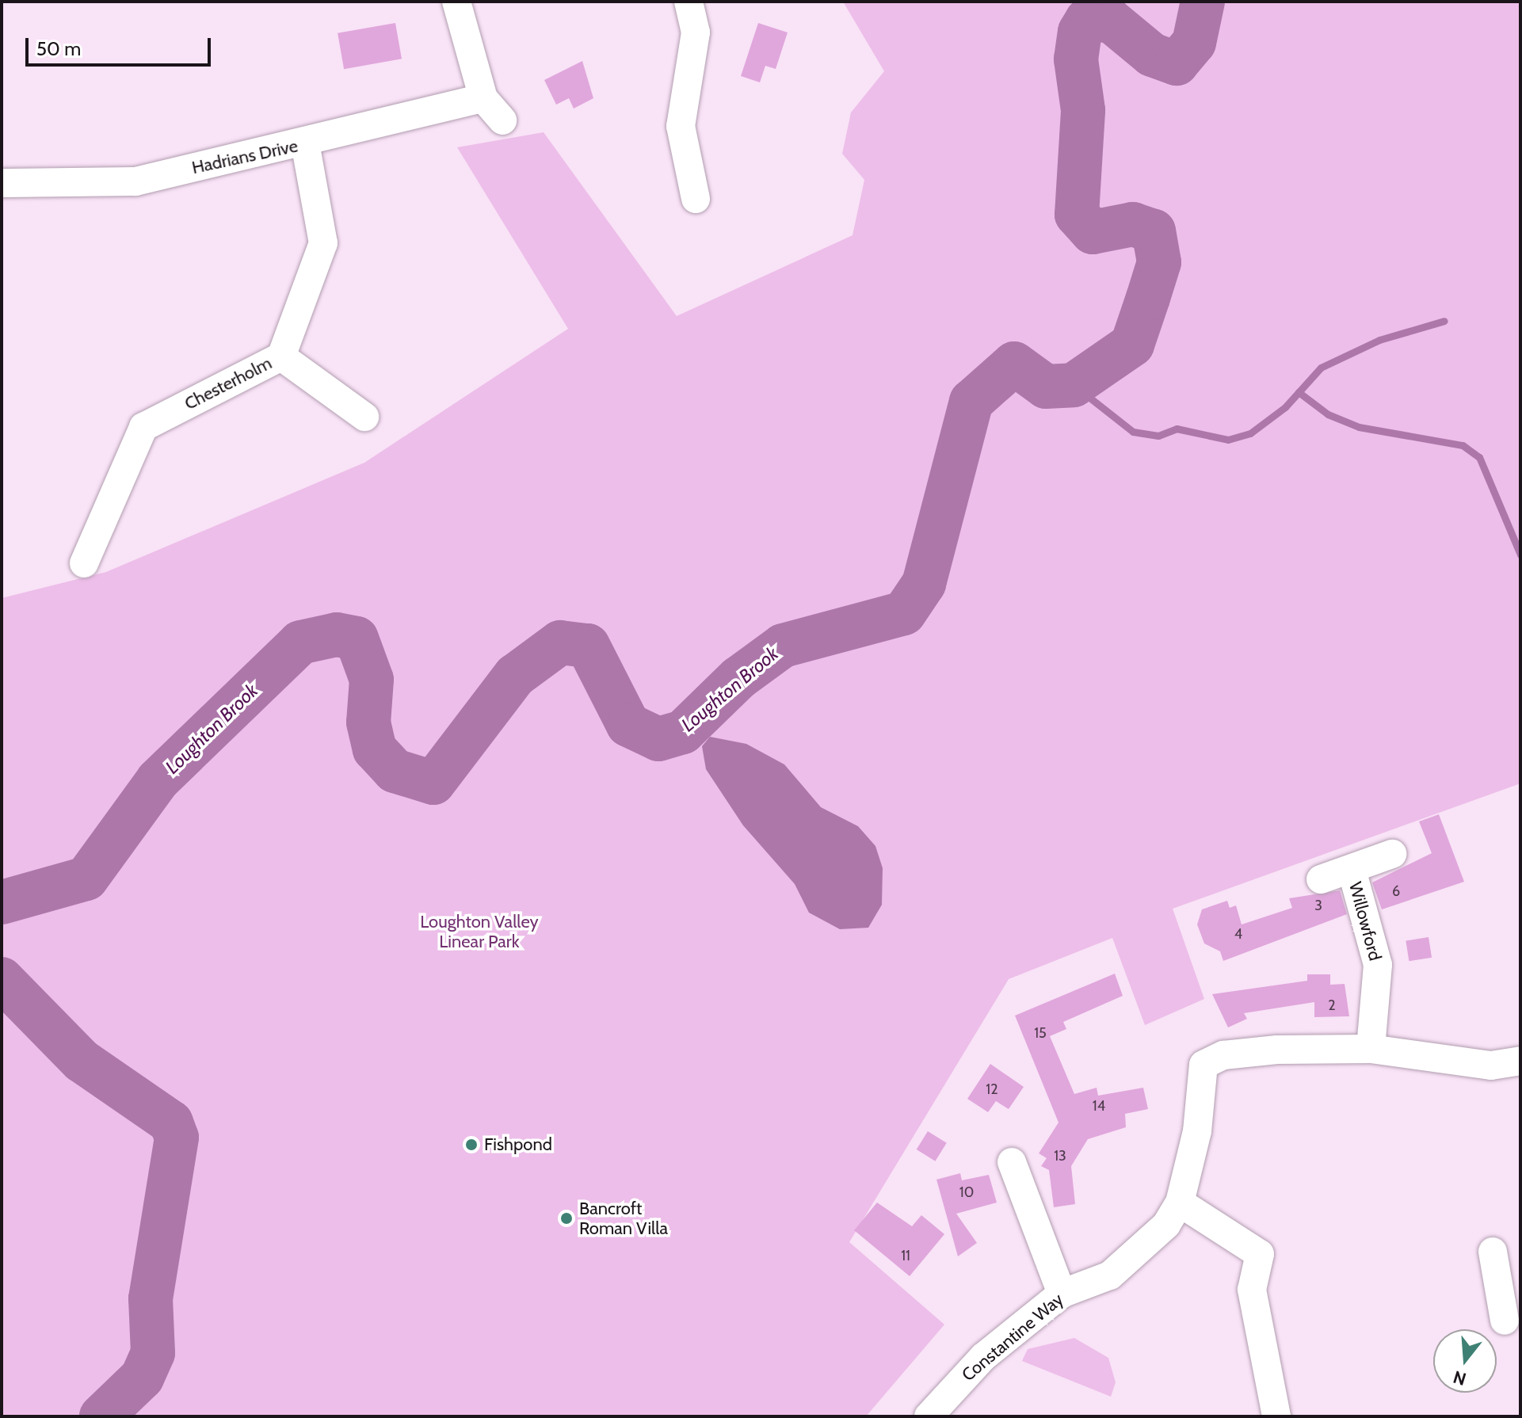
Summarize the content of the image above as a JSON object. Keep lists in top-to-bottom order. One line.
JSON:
{"streets":{"street":["Hadrians Drive","Chesterholm","Willowford","Constantine Way"]},"crossings":[["Hadrians Drive","Chesterholm"],["Willowford","Constantine Way"]],"water":["Loughton Brook"],"parks":["Loughton Valley Linear Park"],"places":["Fishpond","Bancroft Roman Villa"],"house_numbers":["6","3","4","2","15","12","14","13","10","11"],"scale_bar":"50 m","north":"bottom"}
